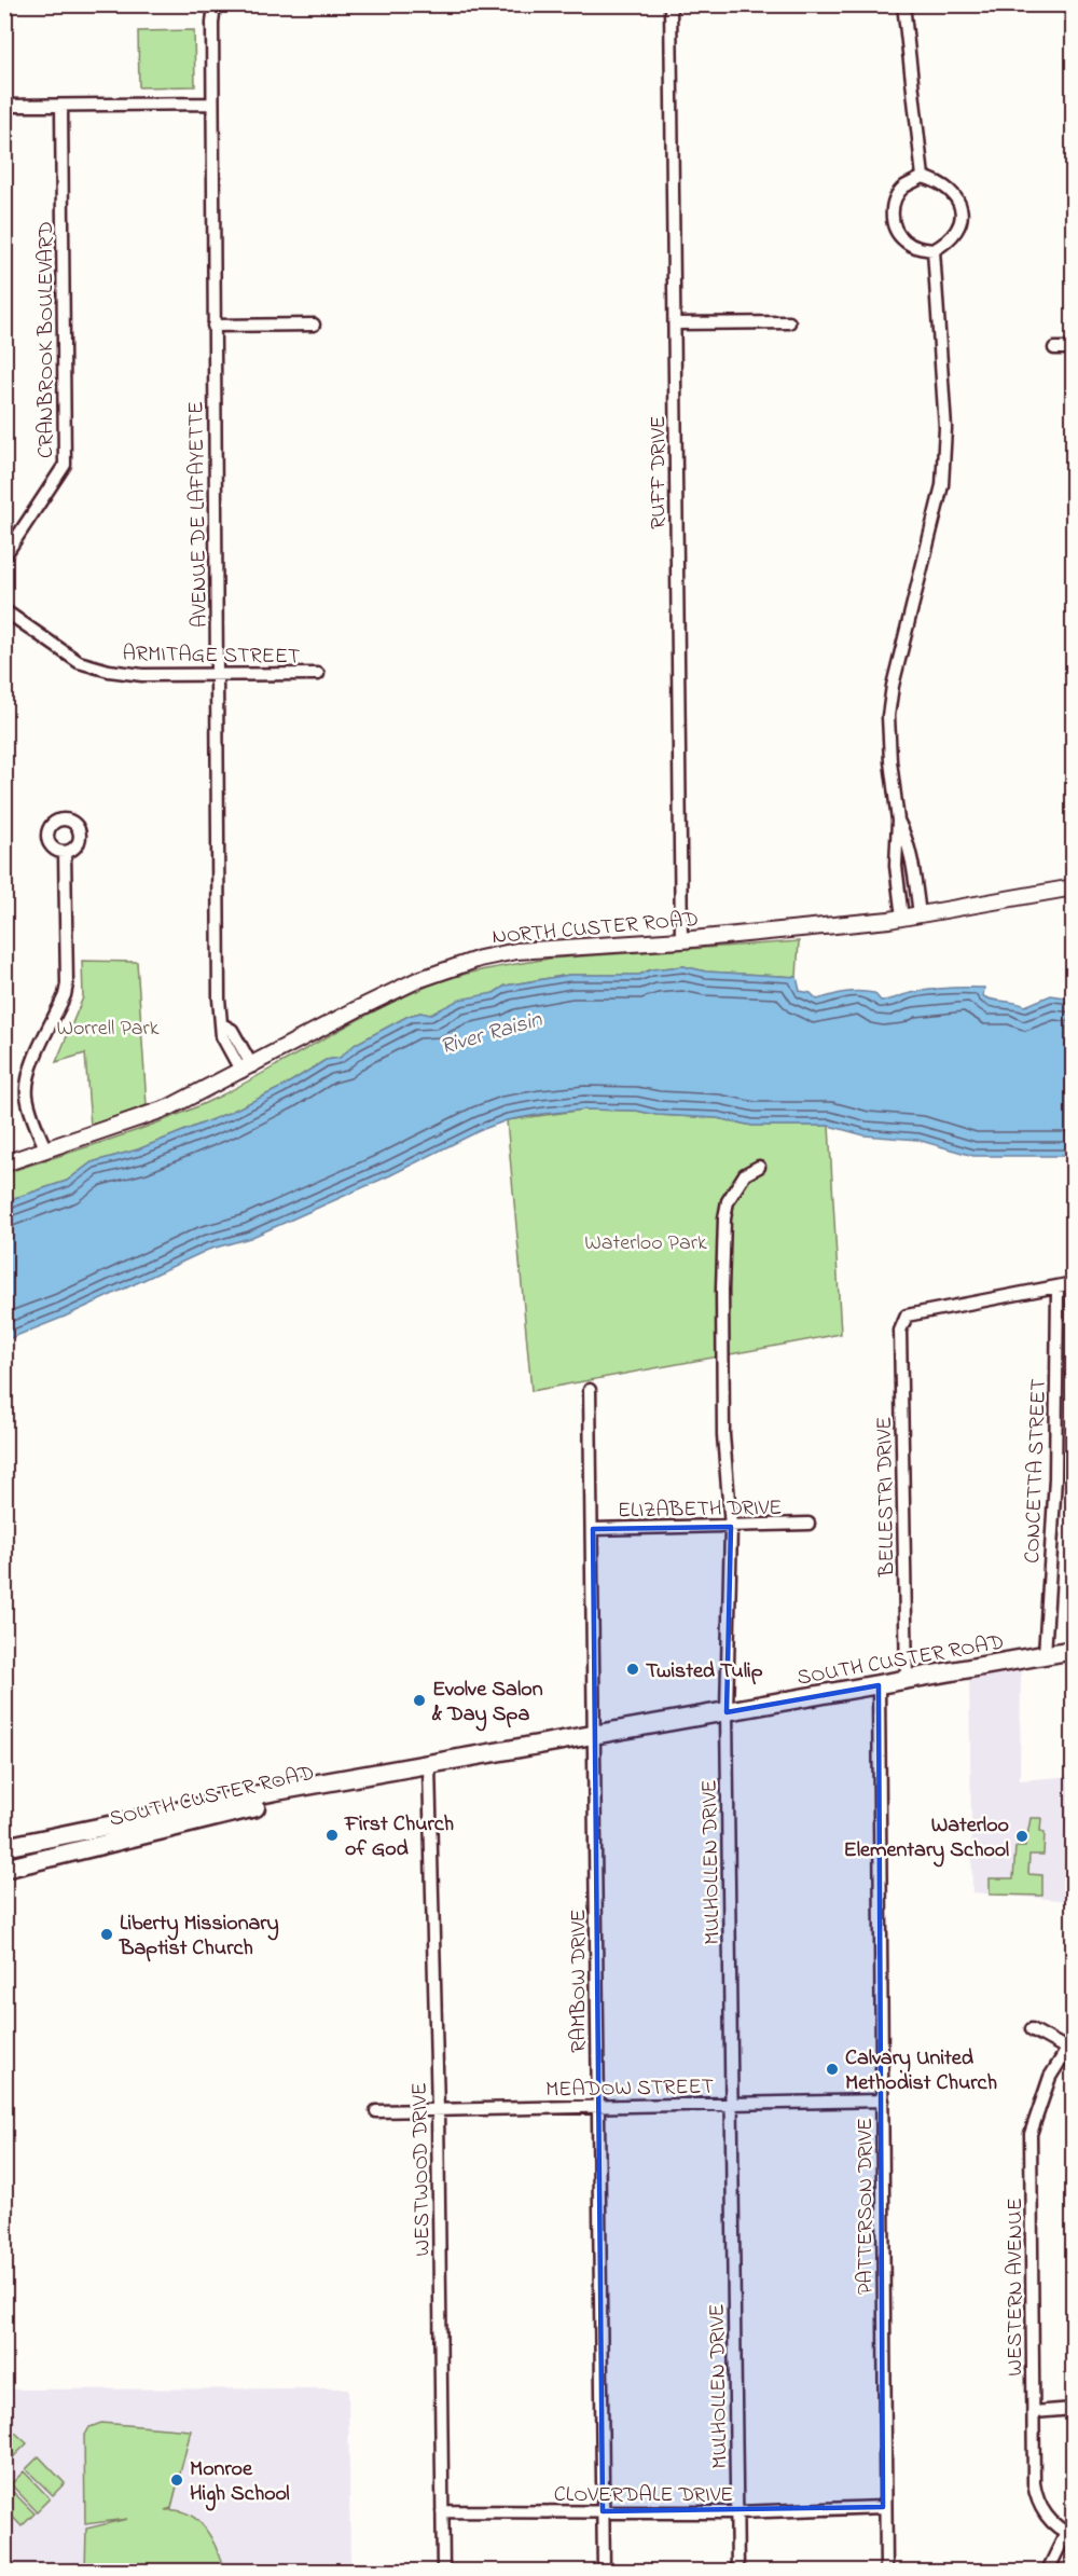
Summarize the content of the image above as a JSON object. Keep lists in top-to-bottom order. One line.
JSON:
{"streets":{"main road":["SOUTH CUSTER ROAD"],"street":["CRANBROOK BOULEVARD","RUFF DRIVE","AVENUE DE LAFAYETTE","ARMITAGE STREET","NORTH CUSTER ROAD","CONCETTA STREET","BELLESTRI DRIVE","ELIZABETH DRIVE","MULHOLLEN DRIVE","RAMBOW DRIVE","MEADOW STREET","WESTWOOD DRIVE","PATTERSON DRIVE","WESTERN AVENUE","CLOVERDALE DRIVE"]},"crossings":[["RUFF DRIVE","NORTH CUSTER ROAD"],["AVENUE DE LAFAYETTE","ARMITAGE STREET"],["AVENUE DE LAFAYETTE","NORTH CUSTER ROAD"],["CONCETTA STREET","BELLESTRI DRIVE"],["CONCETTA STREET","SOUTH CUSTER ROAD"],["BELLESTRI DRIVE","SOUTH CUSTER ROAD"],["ELIZABETH DRIVE","MULHOLLEN DRIVE"],["ELIZABETH DRIVE","RAMBOW DRIVE"],["SOUTH CUSTER ROAD","MULHOLLEN DRIVE"],["SOUTH CUSTER ROAD","RAMBOW DRIVE"],["SOUTH CUSTER ROAD","WESTWOOD DRIVE"],["SOUTH CUSTER ROAD","PATTERSON DRIVE"],["MULHOLLEN DRIVE","MEADOW STREET"],["MULHOLLEN DRIVE","CLOVERDALE DRIVE"],["RAMBOW DRIVE","MEADOW STREET"],["RAMBOW DRIVE","CLOVERDALE DRIVE"],["MEADOW STREET","WESTWOOD DRIVE"],["MEADOW STREET","PATTERSON DRIVE"],["WESTWOOD DRIVE","CLOVERDALE DRIVE"],["PATTERSON DRIVE","CLOVERDALE DRIVE"]],"water":["River Raisin"],"parks":["Worrell Park","Waterloo Park"],"places":["Twisted Tulip","Evolve Salon & Day Spa","First Church of God","Waterloo Elementary School","Liberty Missionary Baptist Church","Calvary United Methodist Church","Monroe High School"]}
